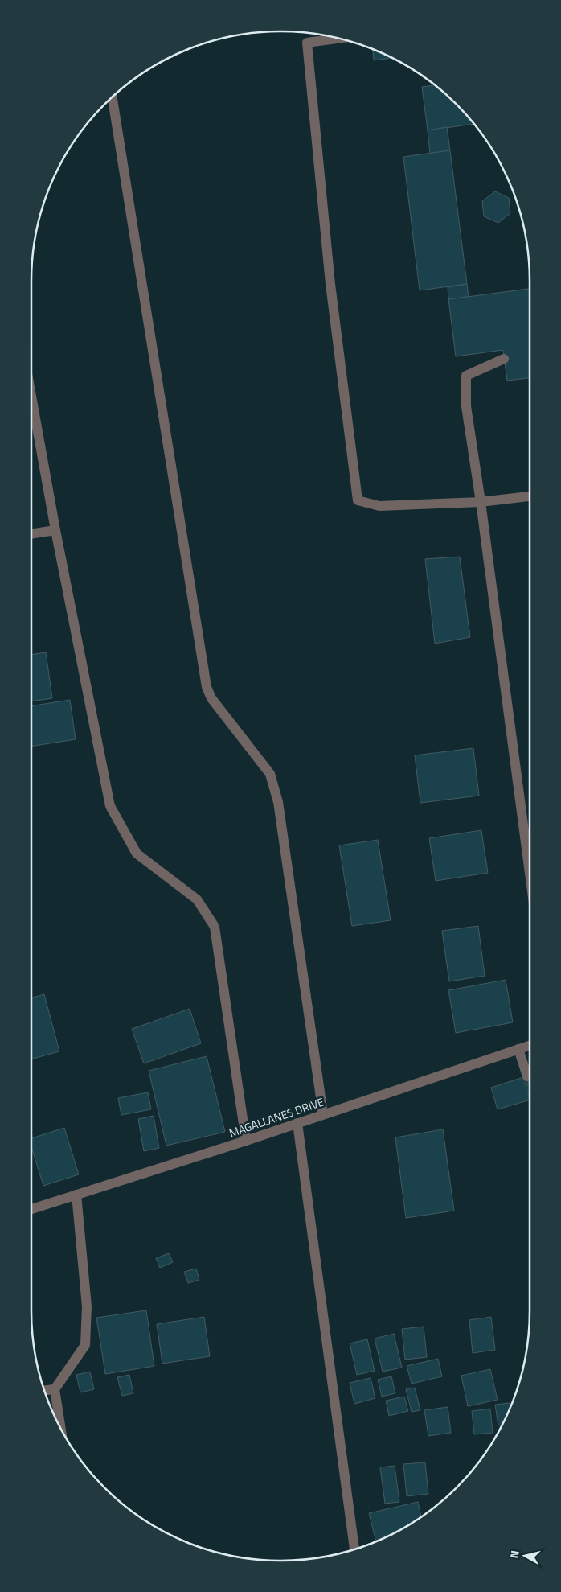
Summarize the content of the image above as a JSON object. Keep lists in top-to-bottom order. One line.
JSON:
{"streets":{"street":["MAGALLANES DRIVE"]},"north":"left"}
